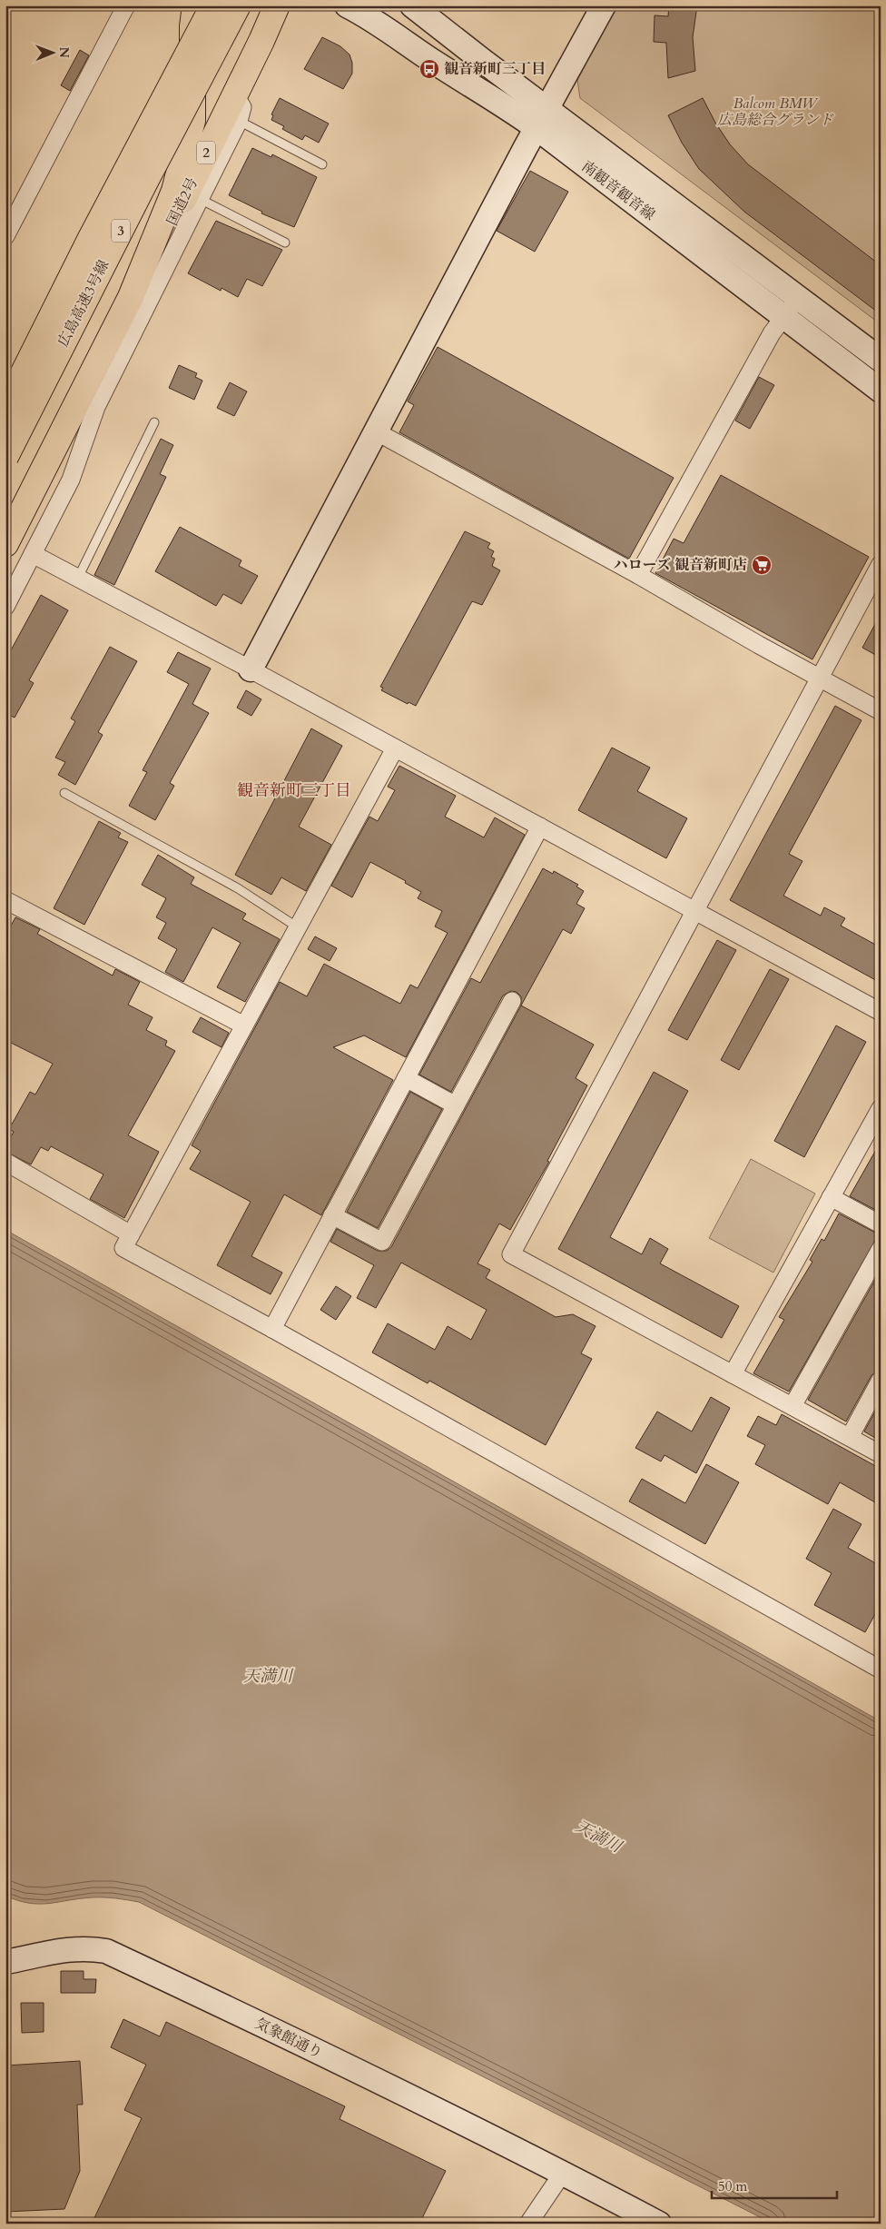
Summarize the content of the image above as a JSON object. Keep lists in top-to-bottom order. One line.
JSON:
{"streets":{"highway":["2","国道2号","3","広島高速3号線"],"street":["南観音観音線","気象館通り"]},"districts":["観音新町三丁目"],"water":["天満川"],"parks":["Balcom BMW 広島総合グランド"],"places":{"bus stop":["観音新町三丁目"],"supermarket":["ハローズ 観音新町店"]},"scale_bar":"50 m","north":"right"}
